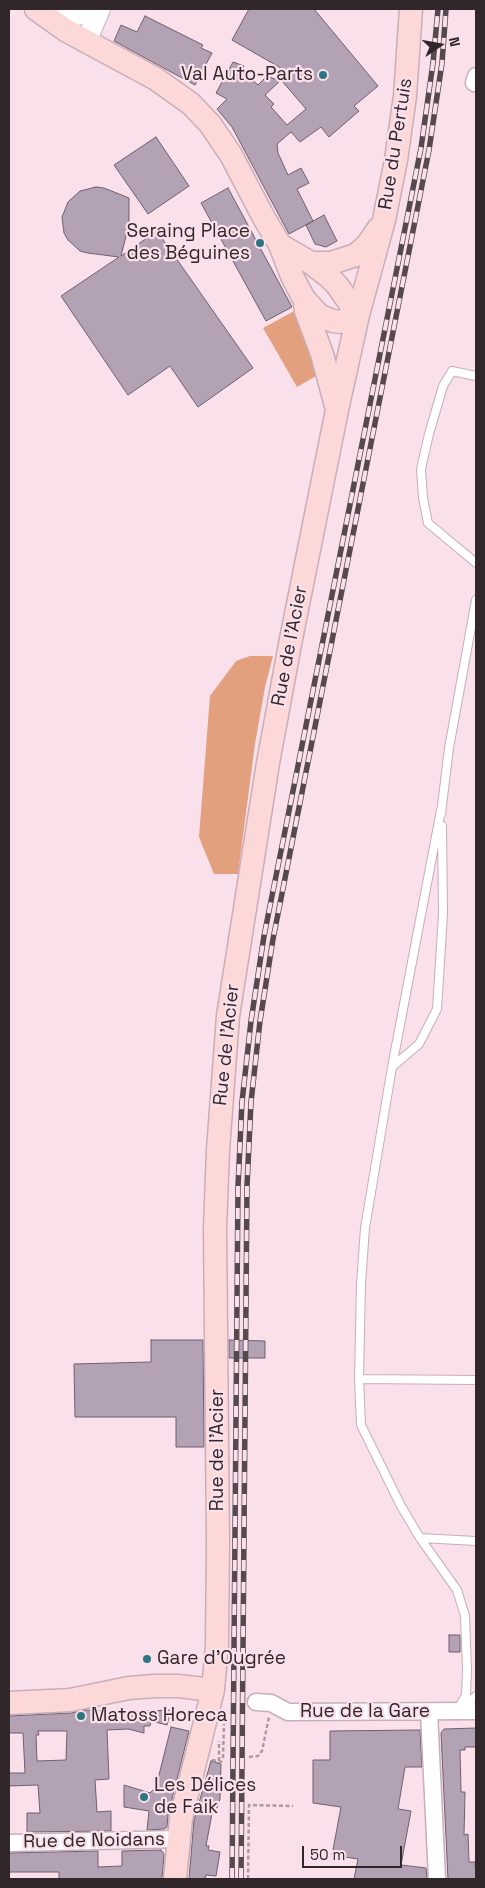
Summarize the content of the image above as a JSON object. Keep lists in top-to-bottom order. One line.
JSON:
{"streets":{"main road":["Rue du Pertuis","Rue de l'Acier"],"street":["Rue de la Gare","Rue de Noidans"]},"crossings":[["Rue du Pertuis","Rue de l'Acier"],["Rue de l'Acier","Rue de Noidans"]],"places":["Val Auto-Parts","Seraing Place des Béguines","Gare d'Ougrée","Matoss Horeca","Les Délices de Faik"],"scale_bar":"50 m","north":"right"}
